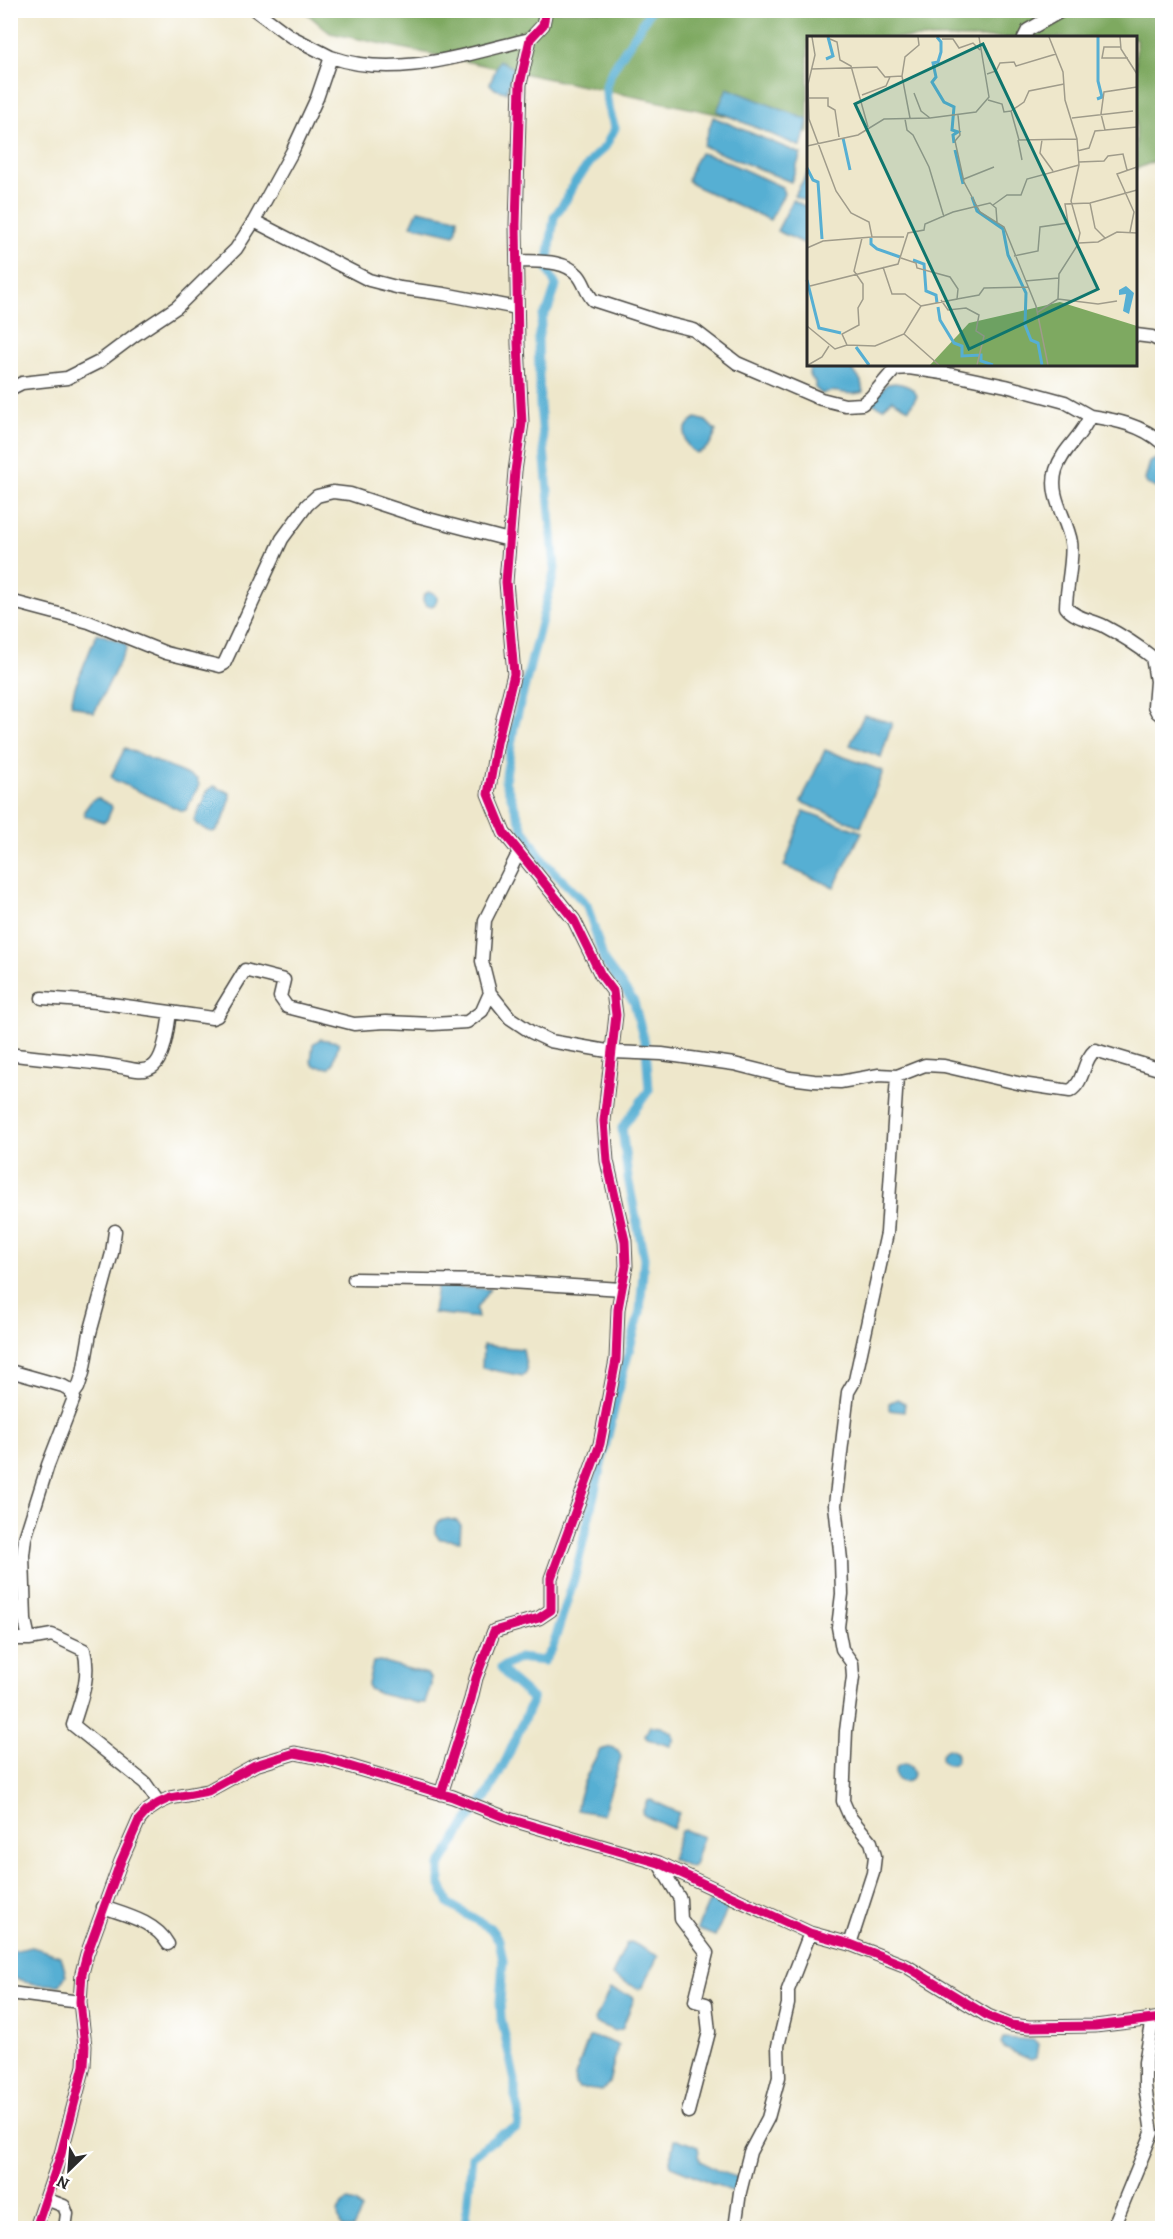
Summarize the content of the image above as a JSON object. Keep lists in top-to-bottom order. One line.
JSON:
{"north":"bottom left"}
